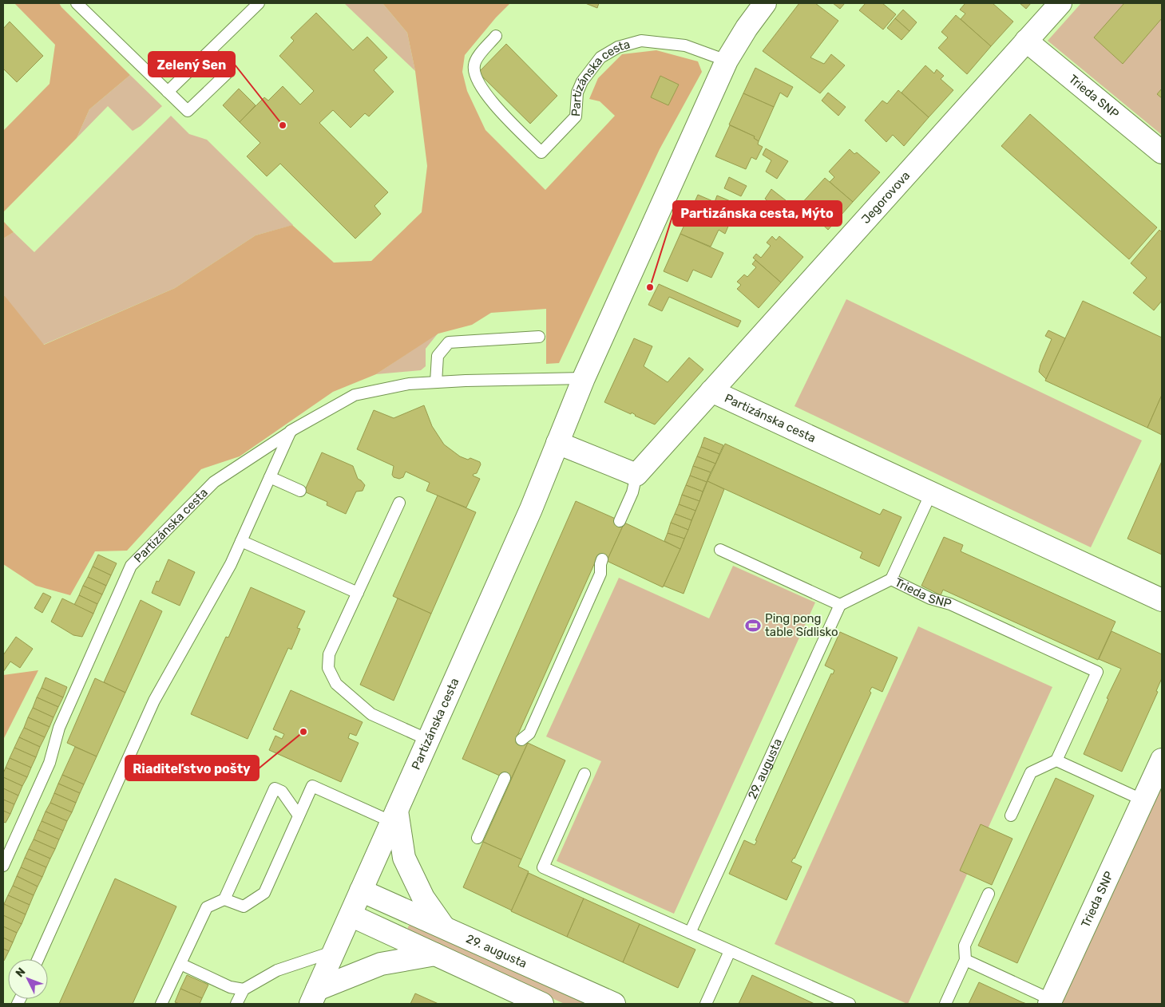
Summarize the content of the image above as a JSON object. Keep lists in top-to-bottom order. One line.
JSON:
{"streets":{"street":["Partizánska cesta","Trieda SNP","Jegorovova","29. augusta"]},"crossings":[["Partizánska cesta","Trieda SNP"],["Partizánska cesta","Jegorovova"],["Partizánska cesta","29. augusta"],["Trieda SNP","Jegorovova"]],"places":{"other":["Zelený Sen","Partizánska cesta, Mýto","Riaditeľstvo pošty"],"sports":["Ping pong table Sídlisko"]},"north":"top left"}
